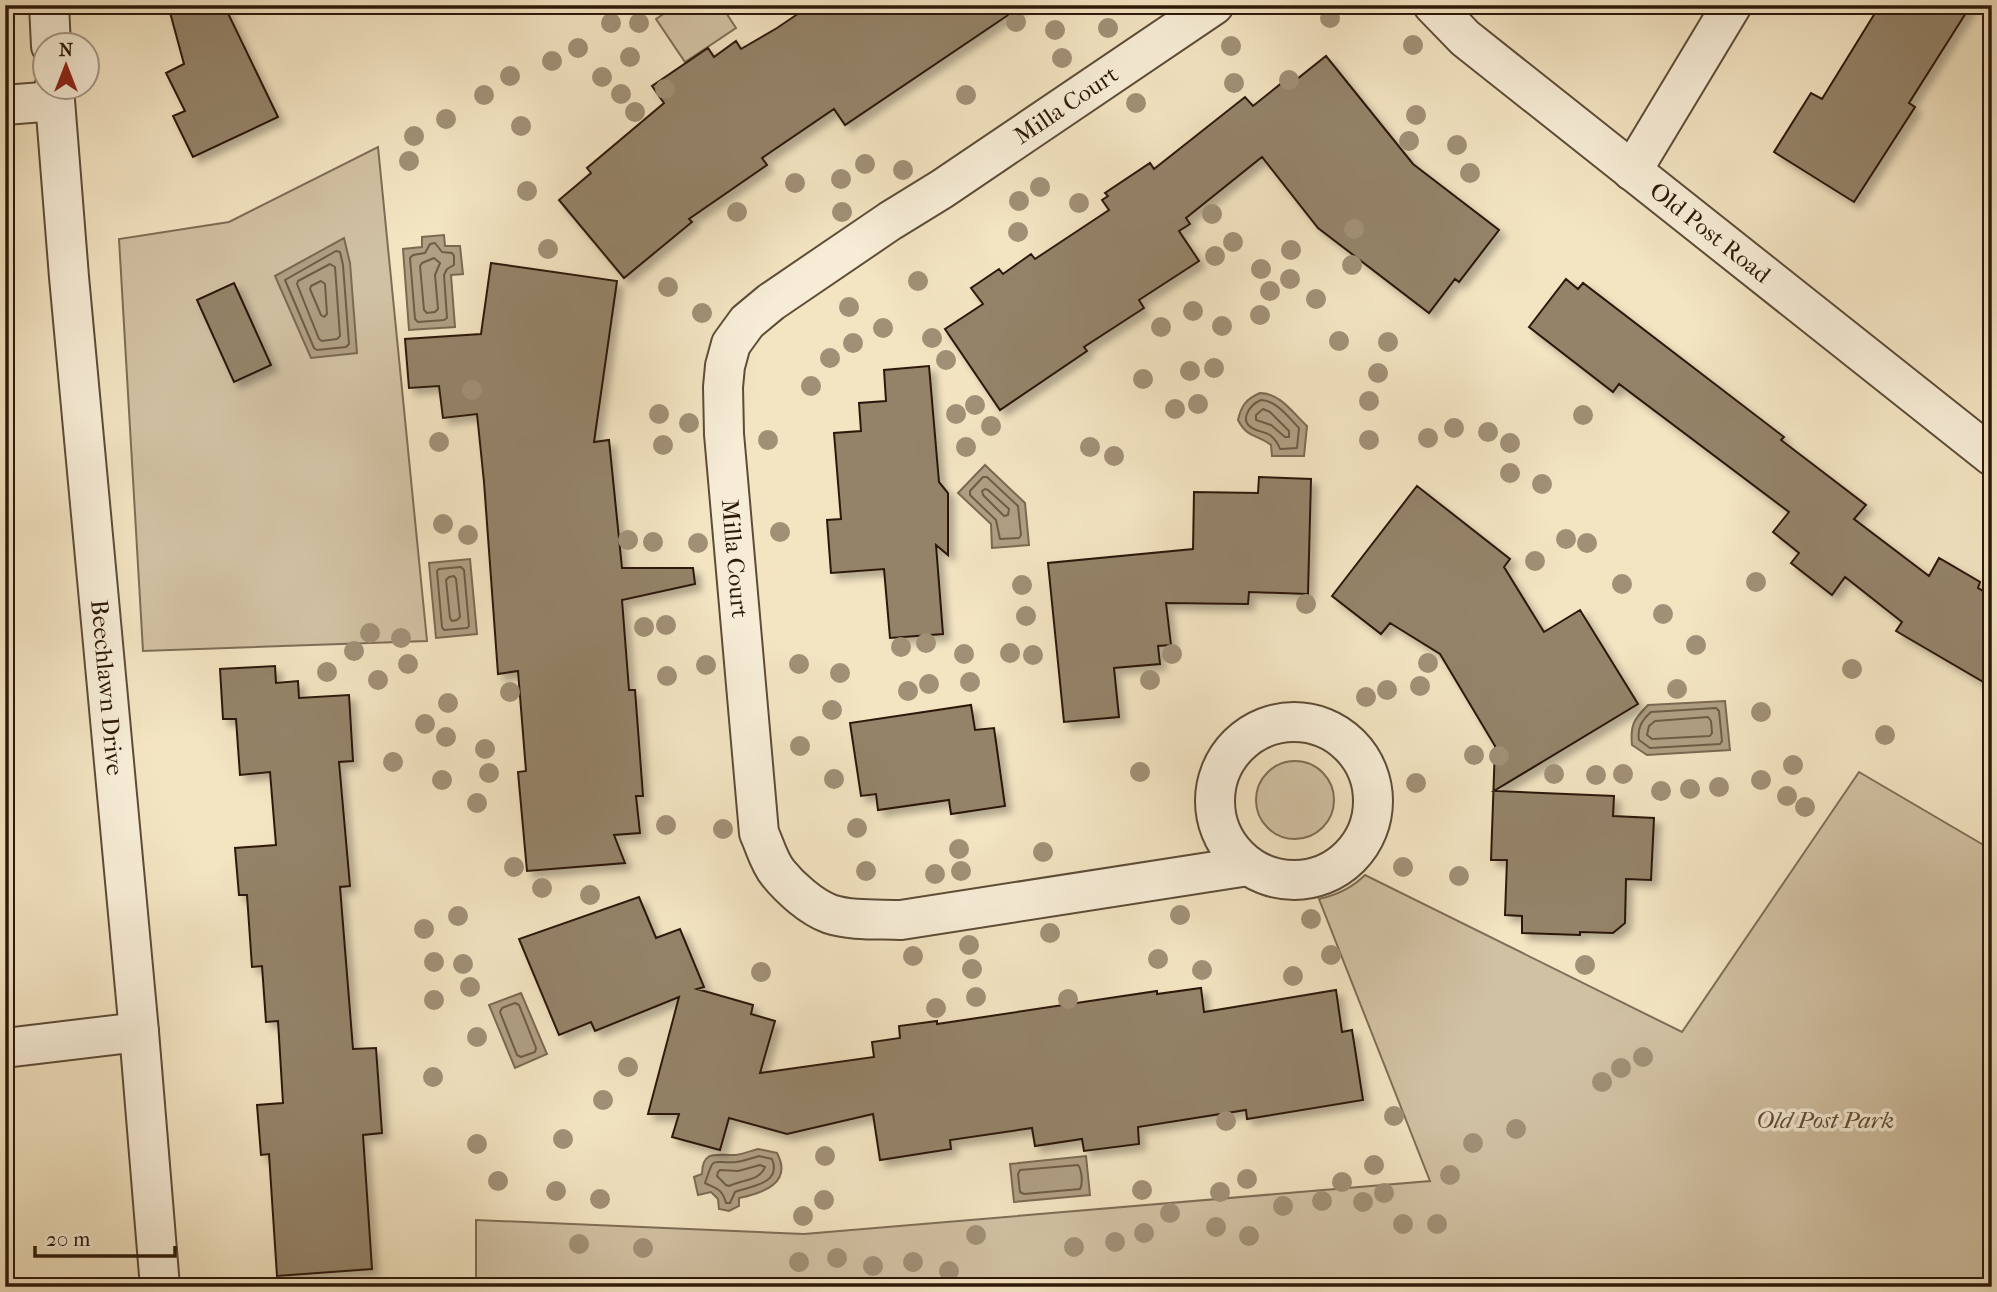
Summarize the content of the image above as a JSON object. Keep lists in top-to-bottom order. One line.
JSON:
{"streets":{"street":["Milla Court","Old Post Road","Beechlawn Drive"]},"parks":["Old Post Park"],"scale_bar":"20 m","north":"top"}
